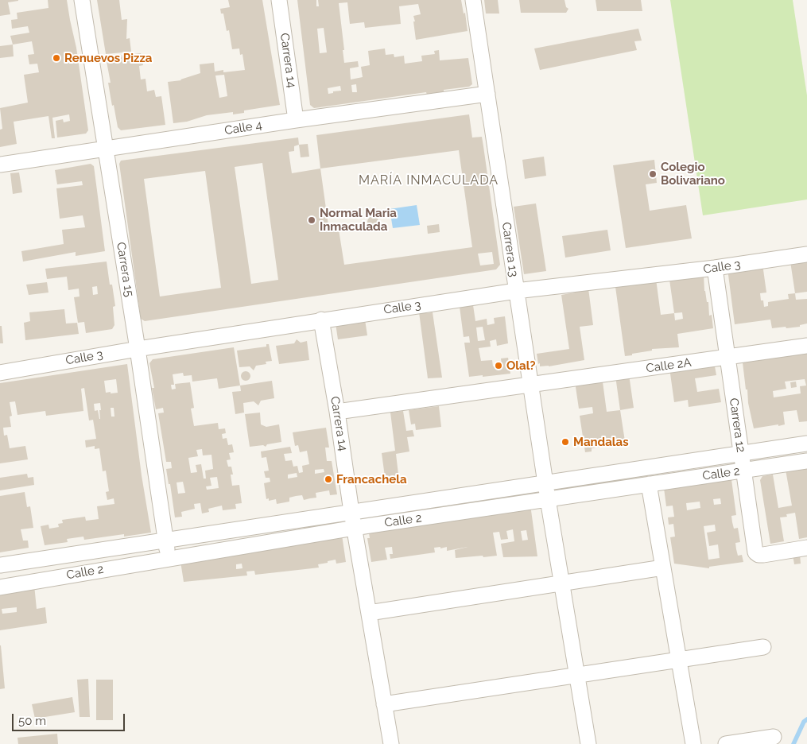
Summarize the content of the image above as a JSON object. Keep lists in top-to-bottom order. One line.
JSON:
{"streets":{"street":["Carrera 14","Calle 4","Carrera 13","Calle 3","Carrera 15","Calle 2A","Carrera 12","Calle 2"]},"crossings":[["Carrera 14","Calle 4"],["Carrera 14","Calle 3"],["Carrera 14","Calle 2A"],["Carrera 14","Calle 2"],["Calle 4","Carrera 13"],["Calle 4","Carrera 15"],["Carrera 13","Calle 3"],["Carrera 13","Calle 2A"],["Carrera 13","Calle 2"],["Calle 3","Carrera 15"],["Calle 3","Carrera 12"],["Carrera 15","Calle 2"],["Calle 2A","Carrera 12"],["Carrera 12","Calle 2"]],"districts":["MARÍA INMACULADA"],"places":["Renuevos Pizza","Colegio Bolivariano","Normal Maria Inmaculada","Olal?","Mandalas","Francachela"],"scale_bar":"50 m"}
